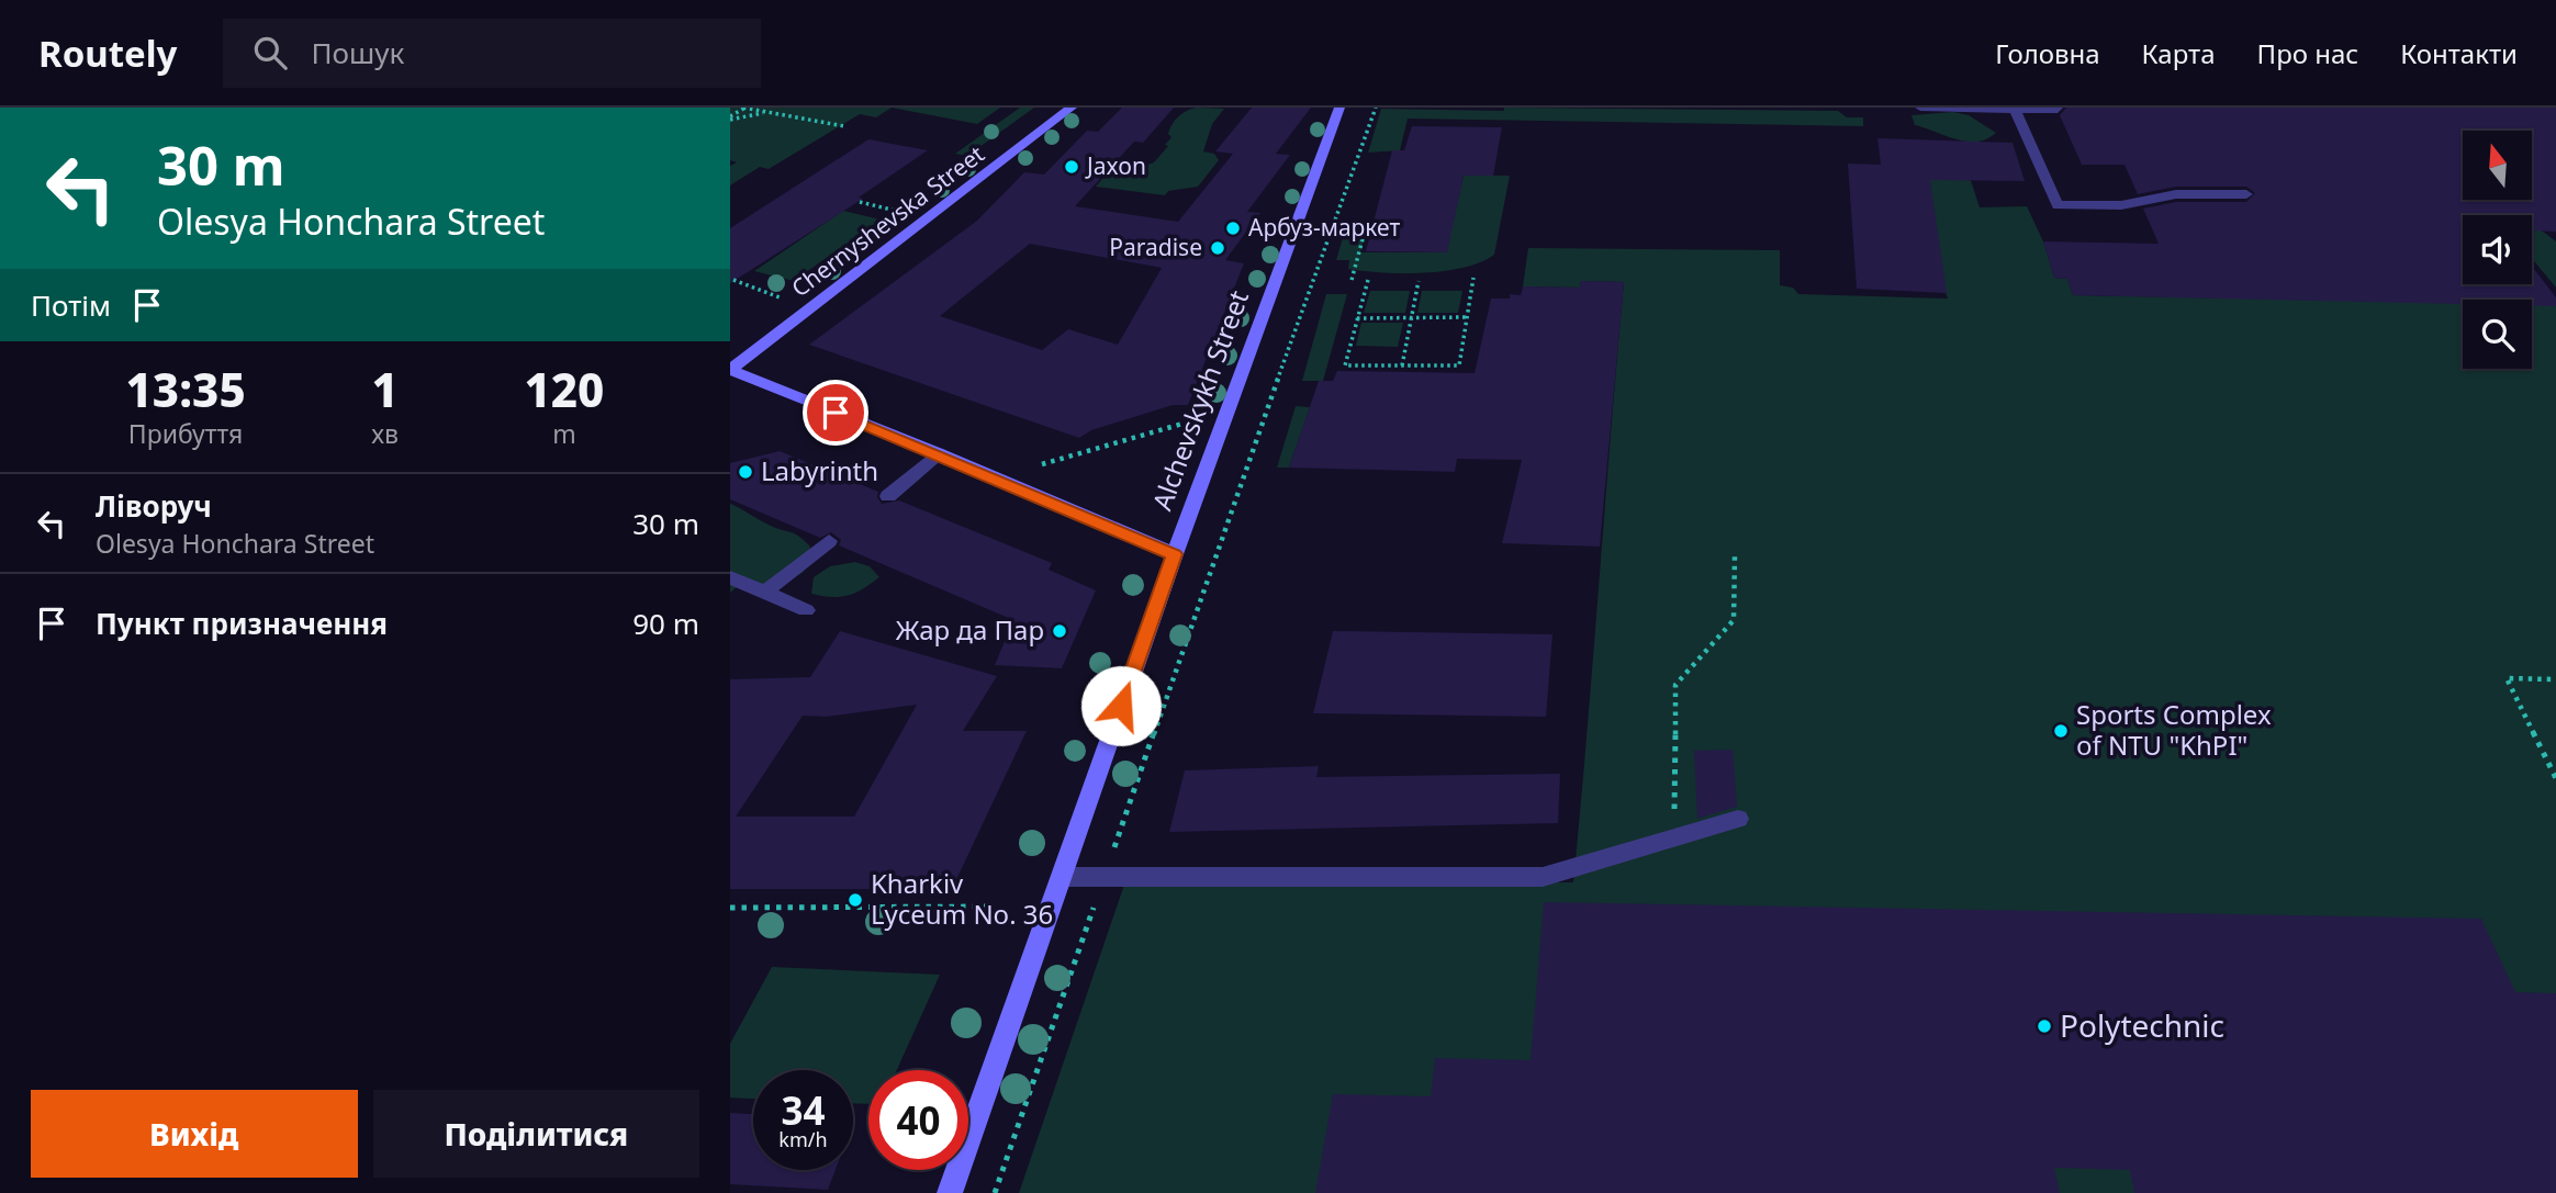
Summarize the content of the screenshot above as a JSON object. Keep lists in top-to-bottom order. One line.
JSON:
{"streets":{"street":["Chernyshevska Street","Alchevskykh Street"]},"places":["Jaxon","Арбуз-маркет","Paradise","Labyrinth","Жар да Пар","Sports Complex of NTU \"KhPI\"","Kharkiv Lyceum No. 36","Polytechnic"],"north":"top","page":{"header":"Routely","search":"Пошук","nav":["Головна","Карта","Про нас","Контакти"],"turn":["30 m","Olesya Honchara Street"],"then":"Потім","eta":["13:35","Прибуття","1","хв","120","m"],"list":[{"name":"Ліворуч","note":"Olesya Honchara Street","value":"30 m"},{"name":"Пункт призначення","value":"90 m"}],"speed":"34 km/h","limit":"40","buttons":["Вихід","Поділитися"]}}
